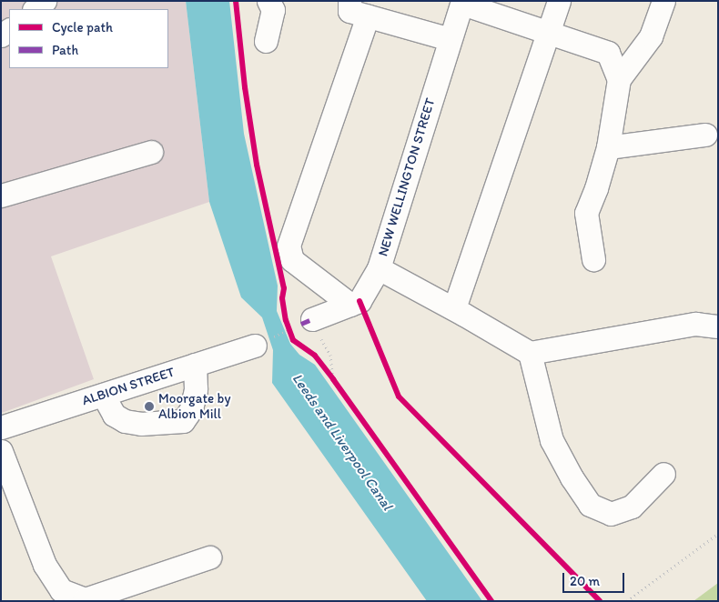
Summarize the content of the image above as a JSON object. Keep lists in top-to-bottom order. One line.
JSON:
{"streets":{"street":["NEW WELLINGTON STREET","ALBION STREET"]},"water":["Leeds and Liverpool Canal"],"places":["Moorgate by Albion Mill"],"legend":["Cycle path","Path"],"scale_bar":"20 m"}
